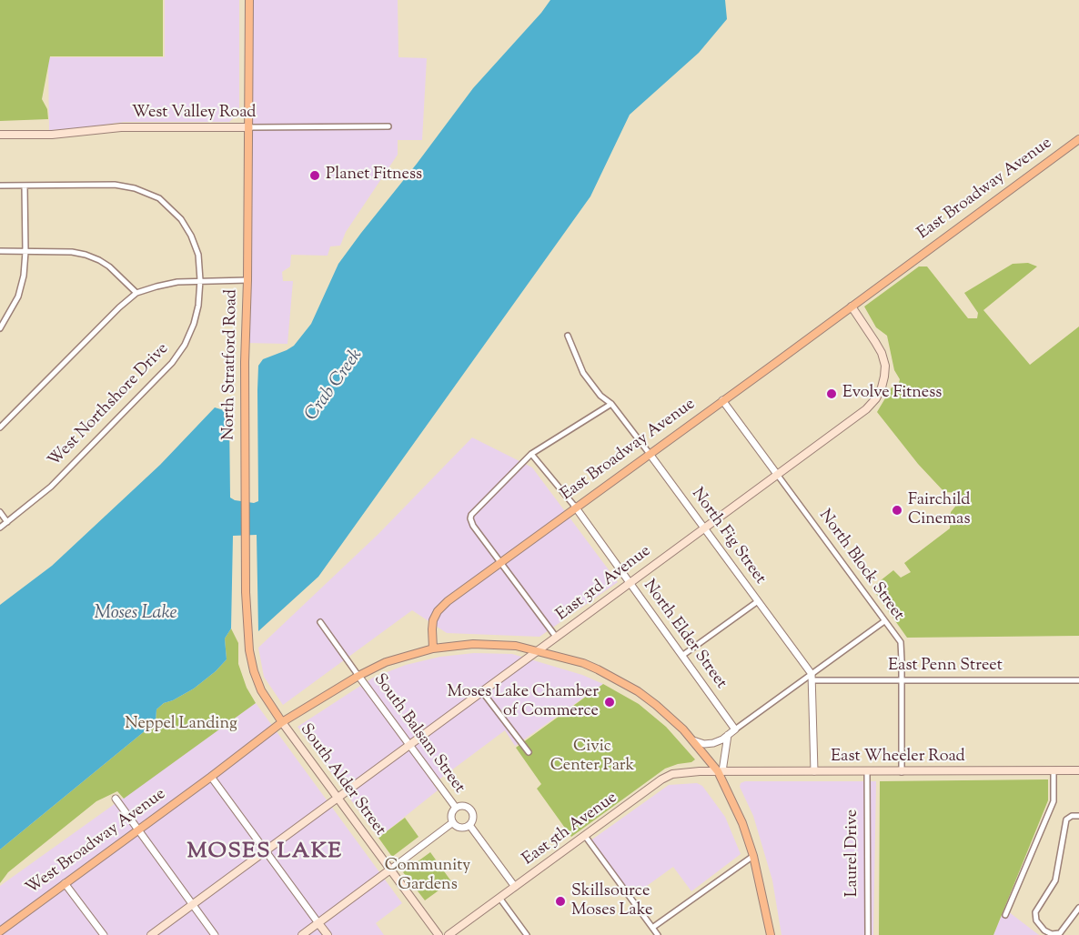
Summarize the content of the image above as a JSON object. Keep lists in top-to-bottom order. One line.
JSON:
{"streets":{"main road":["West Valley Road","East Broadway Avenue","North Stratford Road","East 3rd Avenue","East Wheeler Road","South Alder Street","East 5th Avenue","West Broadway Avenue"],"street":["West Northshore Drive","North Fig Street","North Block Street","North Elder Street","East Penn Street","South Balsam Street","Laurel Drive"]},"crossings":[["West Valley Road","North Stratford Road"],["East Broadway Avenue","North Fig Street"],["East Broadway Avenue","North Block Street"],["East Broadway Avenue","East 3rd Avenue"],["East Broadway Avenue","North Elder Street"],["North Stratford Road","South Alder Street"],["North Fig Street","East 3rd Avenue"],["North Fig Street","East Penn Street"],["North Block Street","East 3rd Avenue"],["North Block Street","East Penn Street"],["North Block Street","East Wheeler Road"],["East 3rd Avenue","North Elder Street"],["East 3rd Avenue","South Balsam Street"],["East 3rd Avenue","South Alder Street"],["South Balsam Street","East 5th Avenue"],["East Wheeler Road","East 5th Avenue"],["East Wheeler Road","Laurel Drive"]],"districts":["MOSES LAKE"],"water":["Crab Creek","Moses Lake"],"parks":["Neppel Landing","Civic Center Park","Community Gardens"],"places":["Planet Fitness","Evolve Fitness","Fairchild Cinemas","Moses Lake Chamber of Commerce","Skillsource Moses Lake"]}
